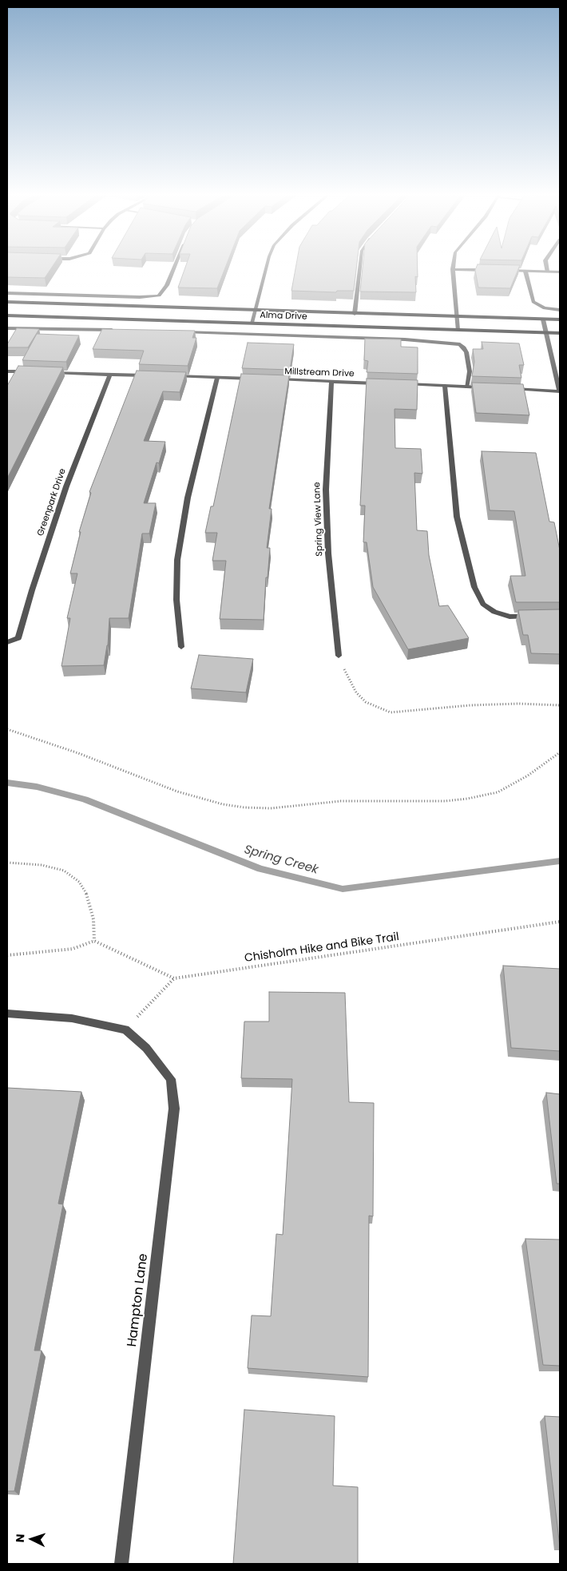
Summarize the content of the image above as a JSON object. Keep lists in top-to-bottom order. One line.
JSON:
{"streets":{"main road":["Alma Drive"],"street":["Millstream Drive","Greenpark Drive","Spring View Lane","Hampton Lane"],"path":["Chisholm Hike and Bike Trail"]},"crossings":[["Millstream Drive","Spring View Lane"]],"water":["Spring Creek"],"north":"left"}
